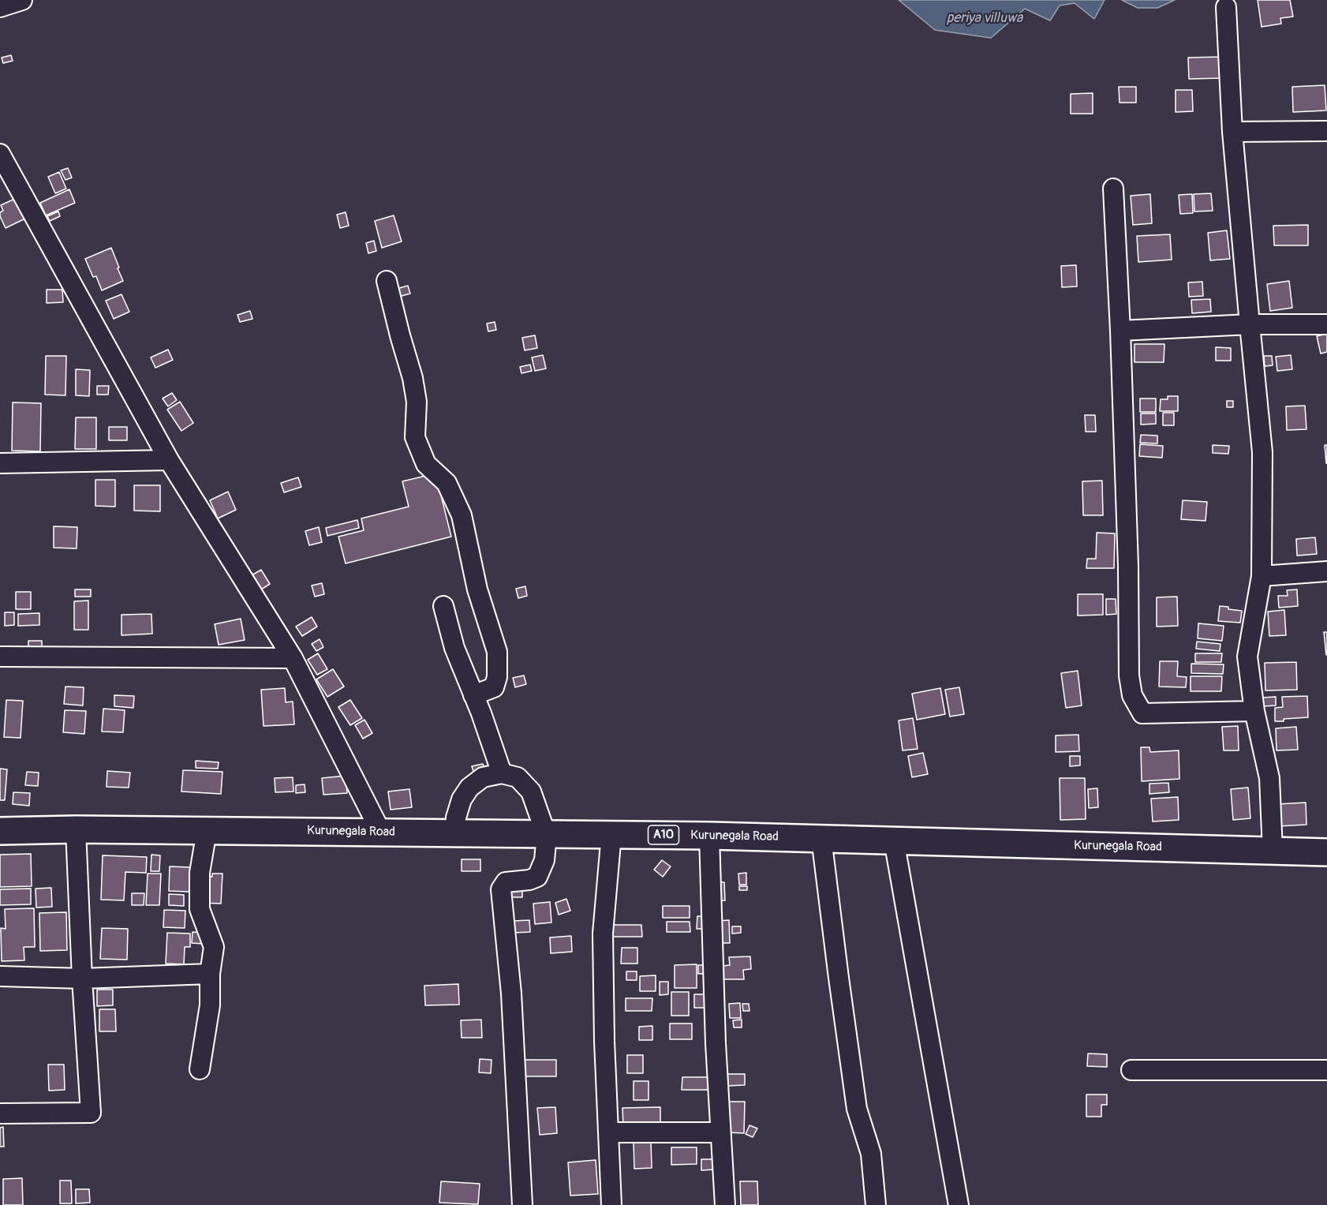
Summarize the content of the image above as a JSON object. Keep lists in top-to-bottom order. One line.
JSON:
{"streets":{"highway":["Kurunegala Road","A10"]},"water":["periya villuwa"]}
